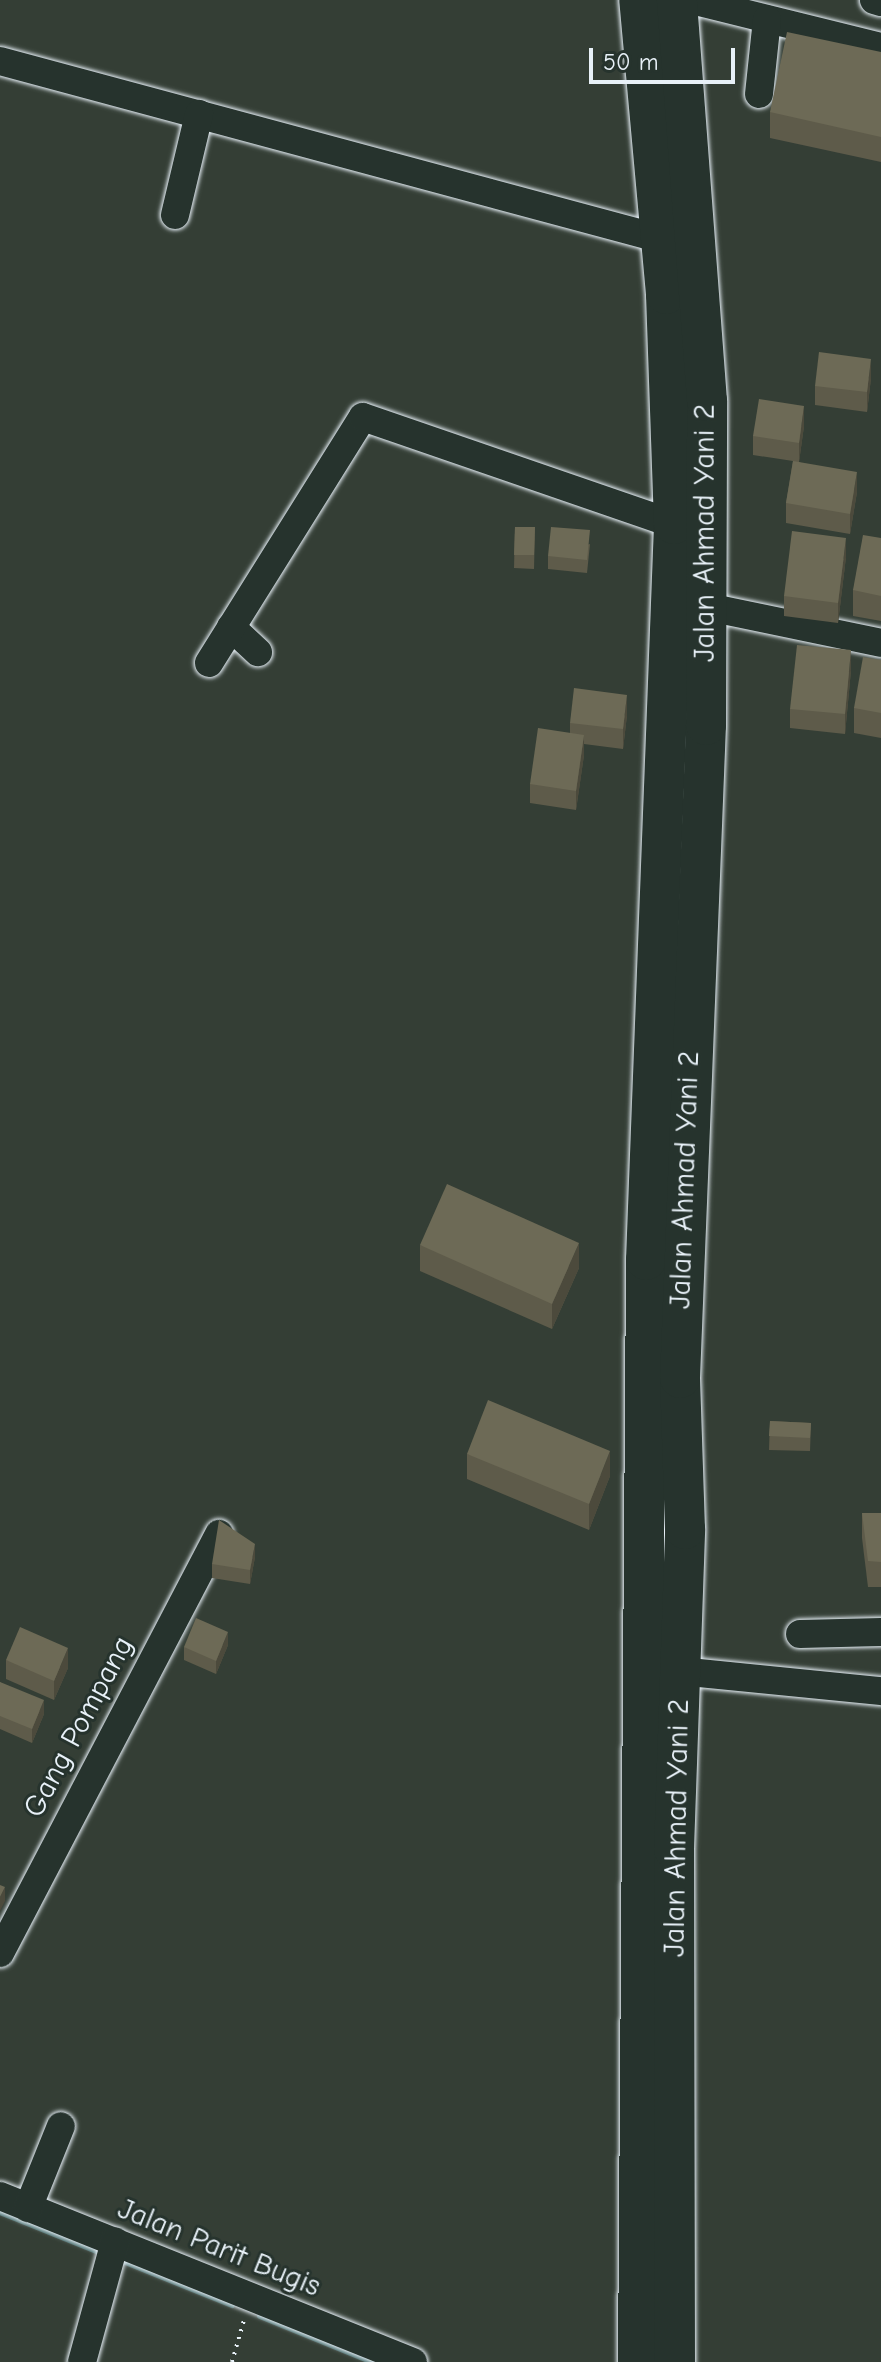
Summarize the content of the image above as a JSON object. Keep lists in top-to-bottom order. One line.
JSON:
{"streets":{"highway":["Jalan Ahmad Yani 2"],"street":["Gang Pompang","Jalan Parit Bugis"]},"scale_bar":"50 m"}
